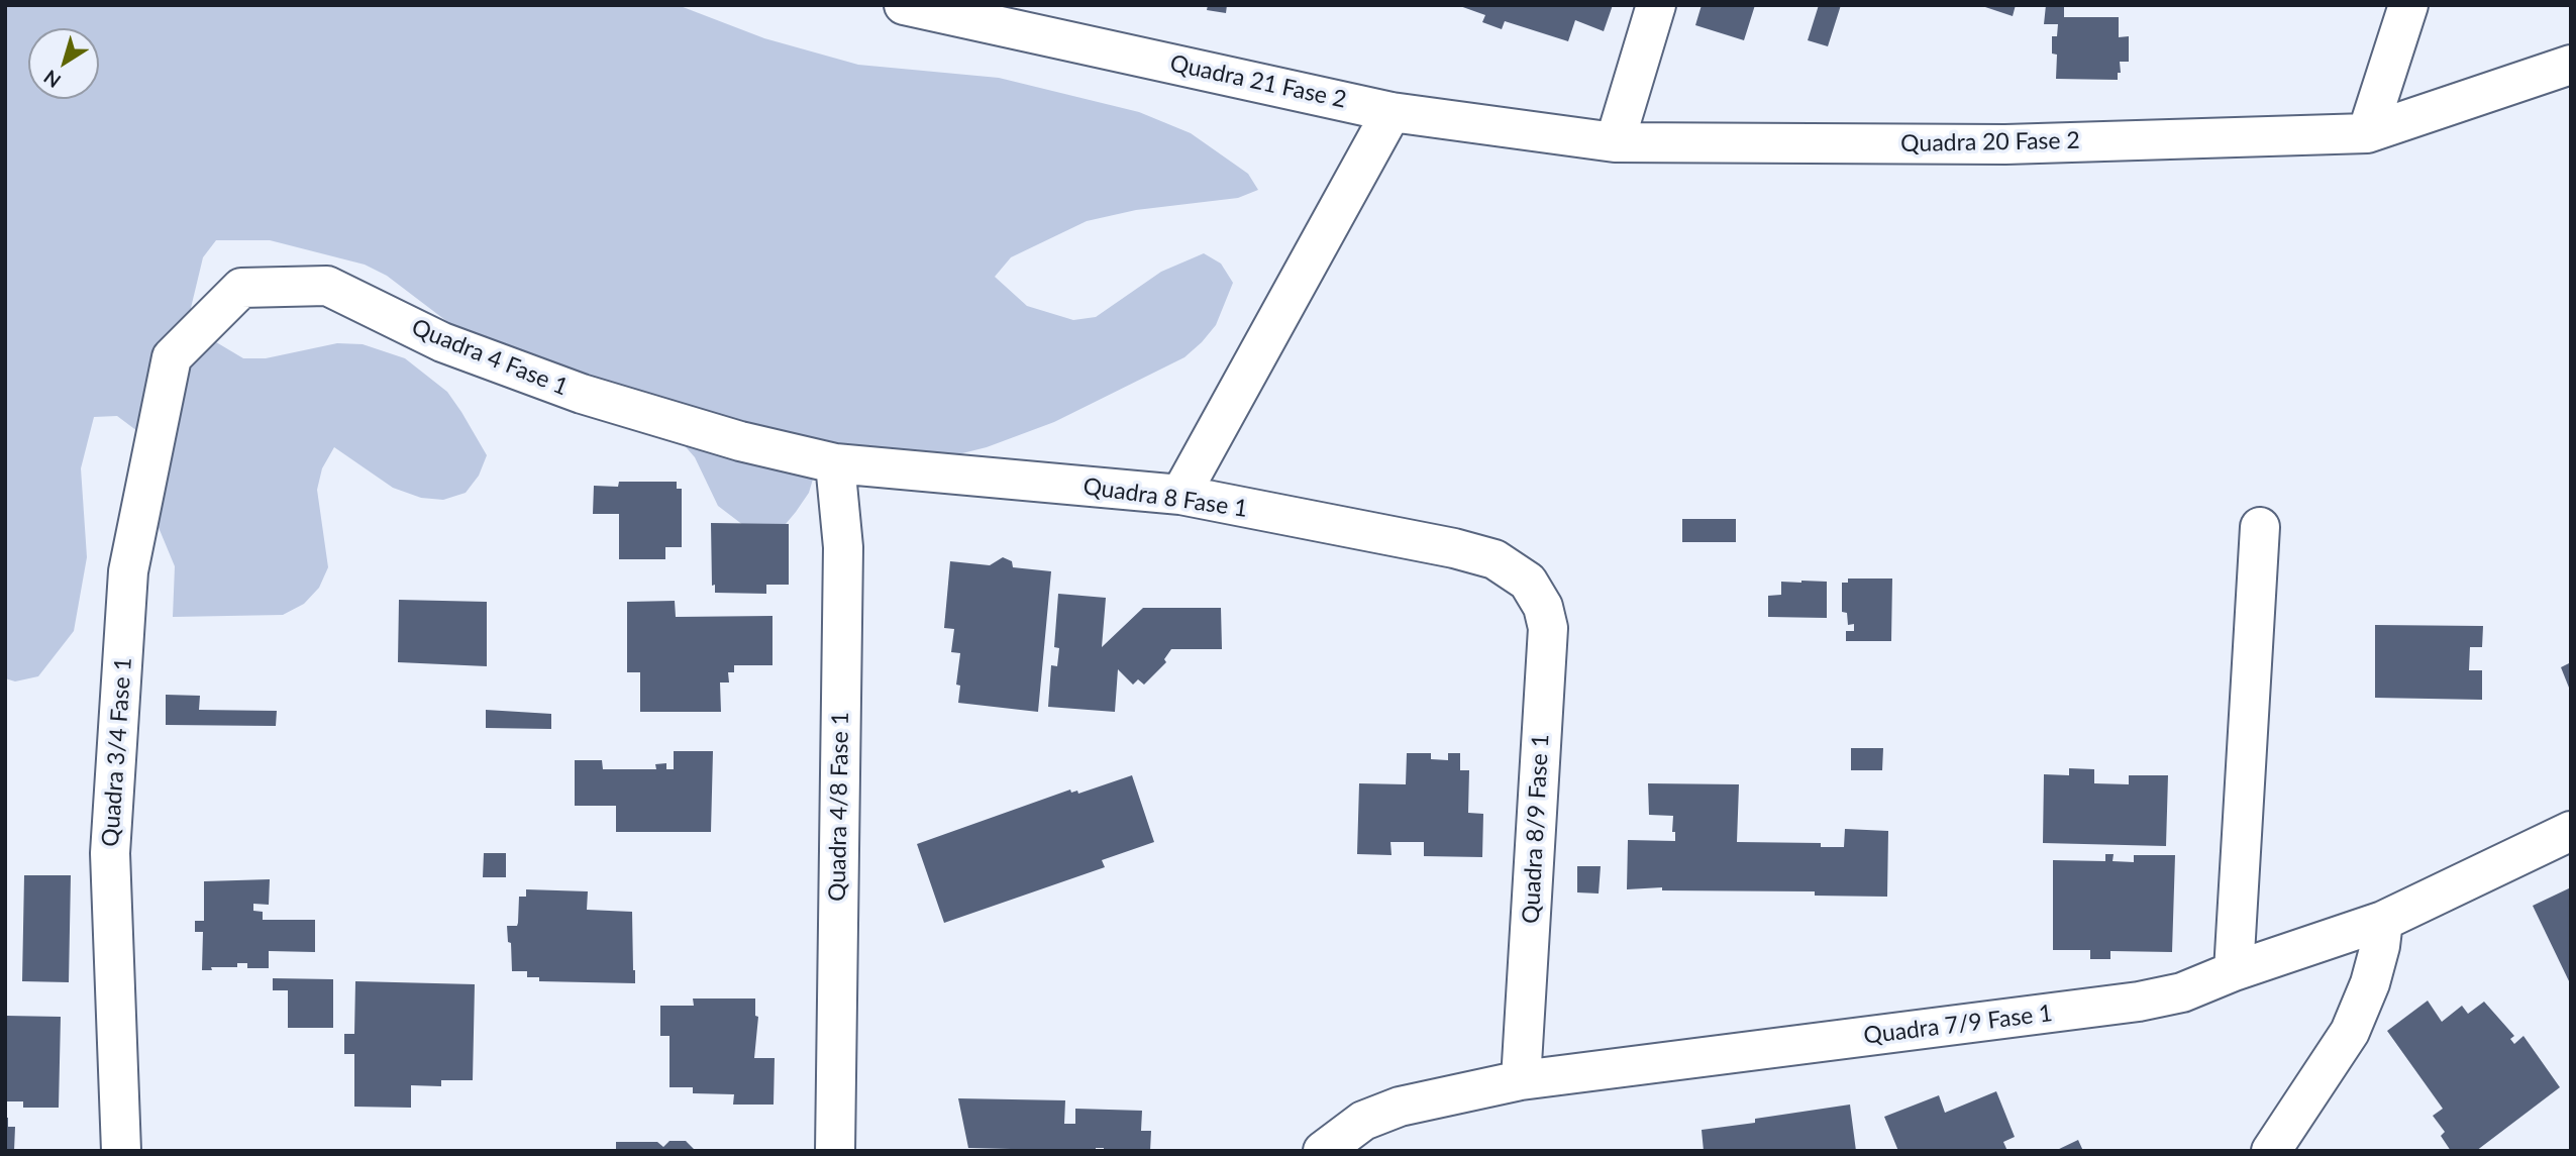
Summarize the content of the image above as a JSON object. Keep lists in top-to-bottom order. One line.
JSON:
{"streets":{"street":["Quadra 21 Fase 2","Quadra 20 Fase 2","Quadra 4 Fase 1","Quadra 8 Fase 1","Quadra 3/4 Fase 1","Quadra 4/8 Fase 1","Quadra 8/9 Fase 1","Quadra 7/9 Fase 1"]},"crossings":[["Quadra 21 Fase 2","Quadra 20 Fase 2"],["Quadra 4 Fase 1","Quadra 8 Fase 1"],["Quadra 4 Fase 1","Quadra 3/4 Fase 1"],["Quadra 4 Fase 1","Quadra 4/8 Fase 1"],["Quadra 8 Fase 1","Quadra 4/8 Fase 1"],["Quadra 8 Fase 1","Quadra 8/9 Fase 1"],["Quadra 8/9 Fase 1","Quadra 7/9 Fase 1"]],"north":"bottom left"}
